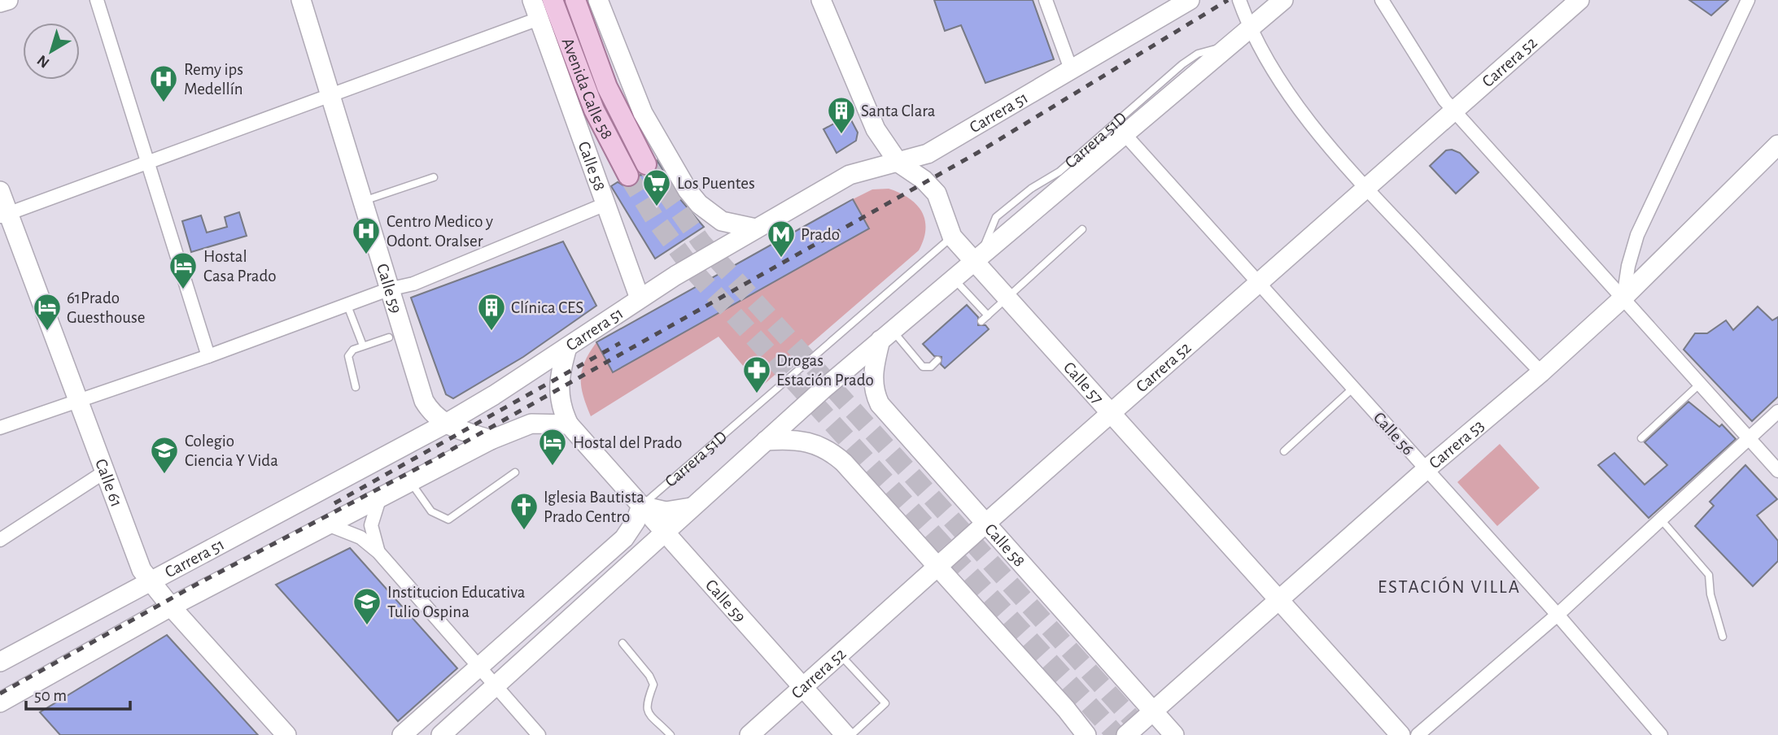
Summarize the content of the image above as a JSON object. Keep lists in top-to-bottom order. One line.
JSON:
{"streets":{"main road":["Carrera 52","Avenida Calle 58","Carrera 51","Carrera 51D","Calle 58","Calle 59","Calle 57","Carrera 53","Calle 61"],"street":["Calle 56"]},"crossings":[["Carrera 52","Calle 58"],["Carrera 52","Calle 59"],["Carrera 52","Calle 57"],["Carrera 52","Calle 56"],["Carrera 51","Calle 58"],["Carrera 51","Calle 59"],["Carrera 51","Calle 57"],["Carrera 51","Calle 61"],["Carrera 51D","Calle 58"],["Carrera 51D","Calle 59"],["Carrera 51D","Calle 57"],["Carrera 51D","Calle 56"],["Calle 58","Carrera 53"],["Calle 57","Carrera 53"],["Calle 56","Carrera 53"]],"districts":["ESTACIÓN VILLA"],"places":{"hospital":["Remy ips Medellín","Centro Medico y Odont. Oralser"],"building":["Santa Clara","Clínica CES"],"supermarket":["Los Puentes"],"metro station":["Prado"],"hotel":["Hostal Casa Prado","61Prado Guesthouse","Hostal del Prado"],"pharmacy":["Drogas Estación Prado"],"school or university":["Colegio Ciencia Y Vida","Institucion Educativa Tulio Ospina"],"church":["Iglesia Bautista Prado Centro"]},"scale_bar":"50 m","north":"bottom left"}
